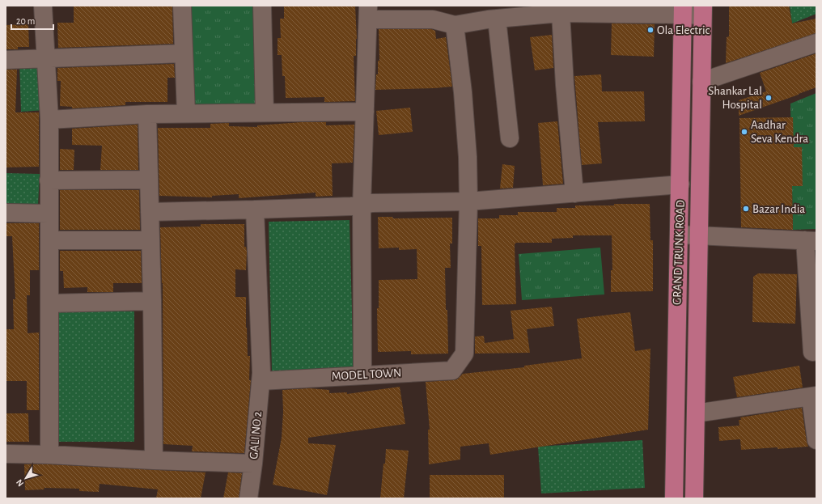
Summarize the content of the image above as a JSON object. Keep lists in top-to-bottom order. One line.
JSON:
{"streets":{"highway":["GRAND TRUNK ROAD"],"street":["MODEL TOWN","GALI NO 2"]},"crossings":[["MODEL TOWN","GALI NO 2"]],"places":["Ola Electric","Shankar Lal Hospital","Aadhar Seva Kendra","Bazar India"],"scale_bar":"20 m","north":"bottom left"}
